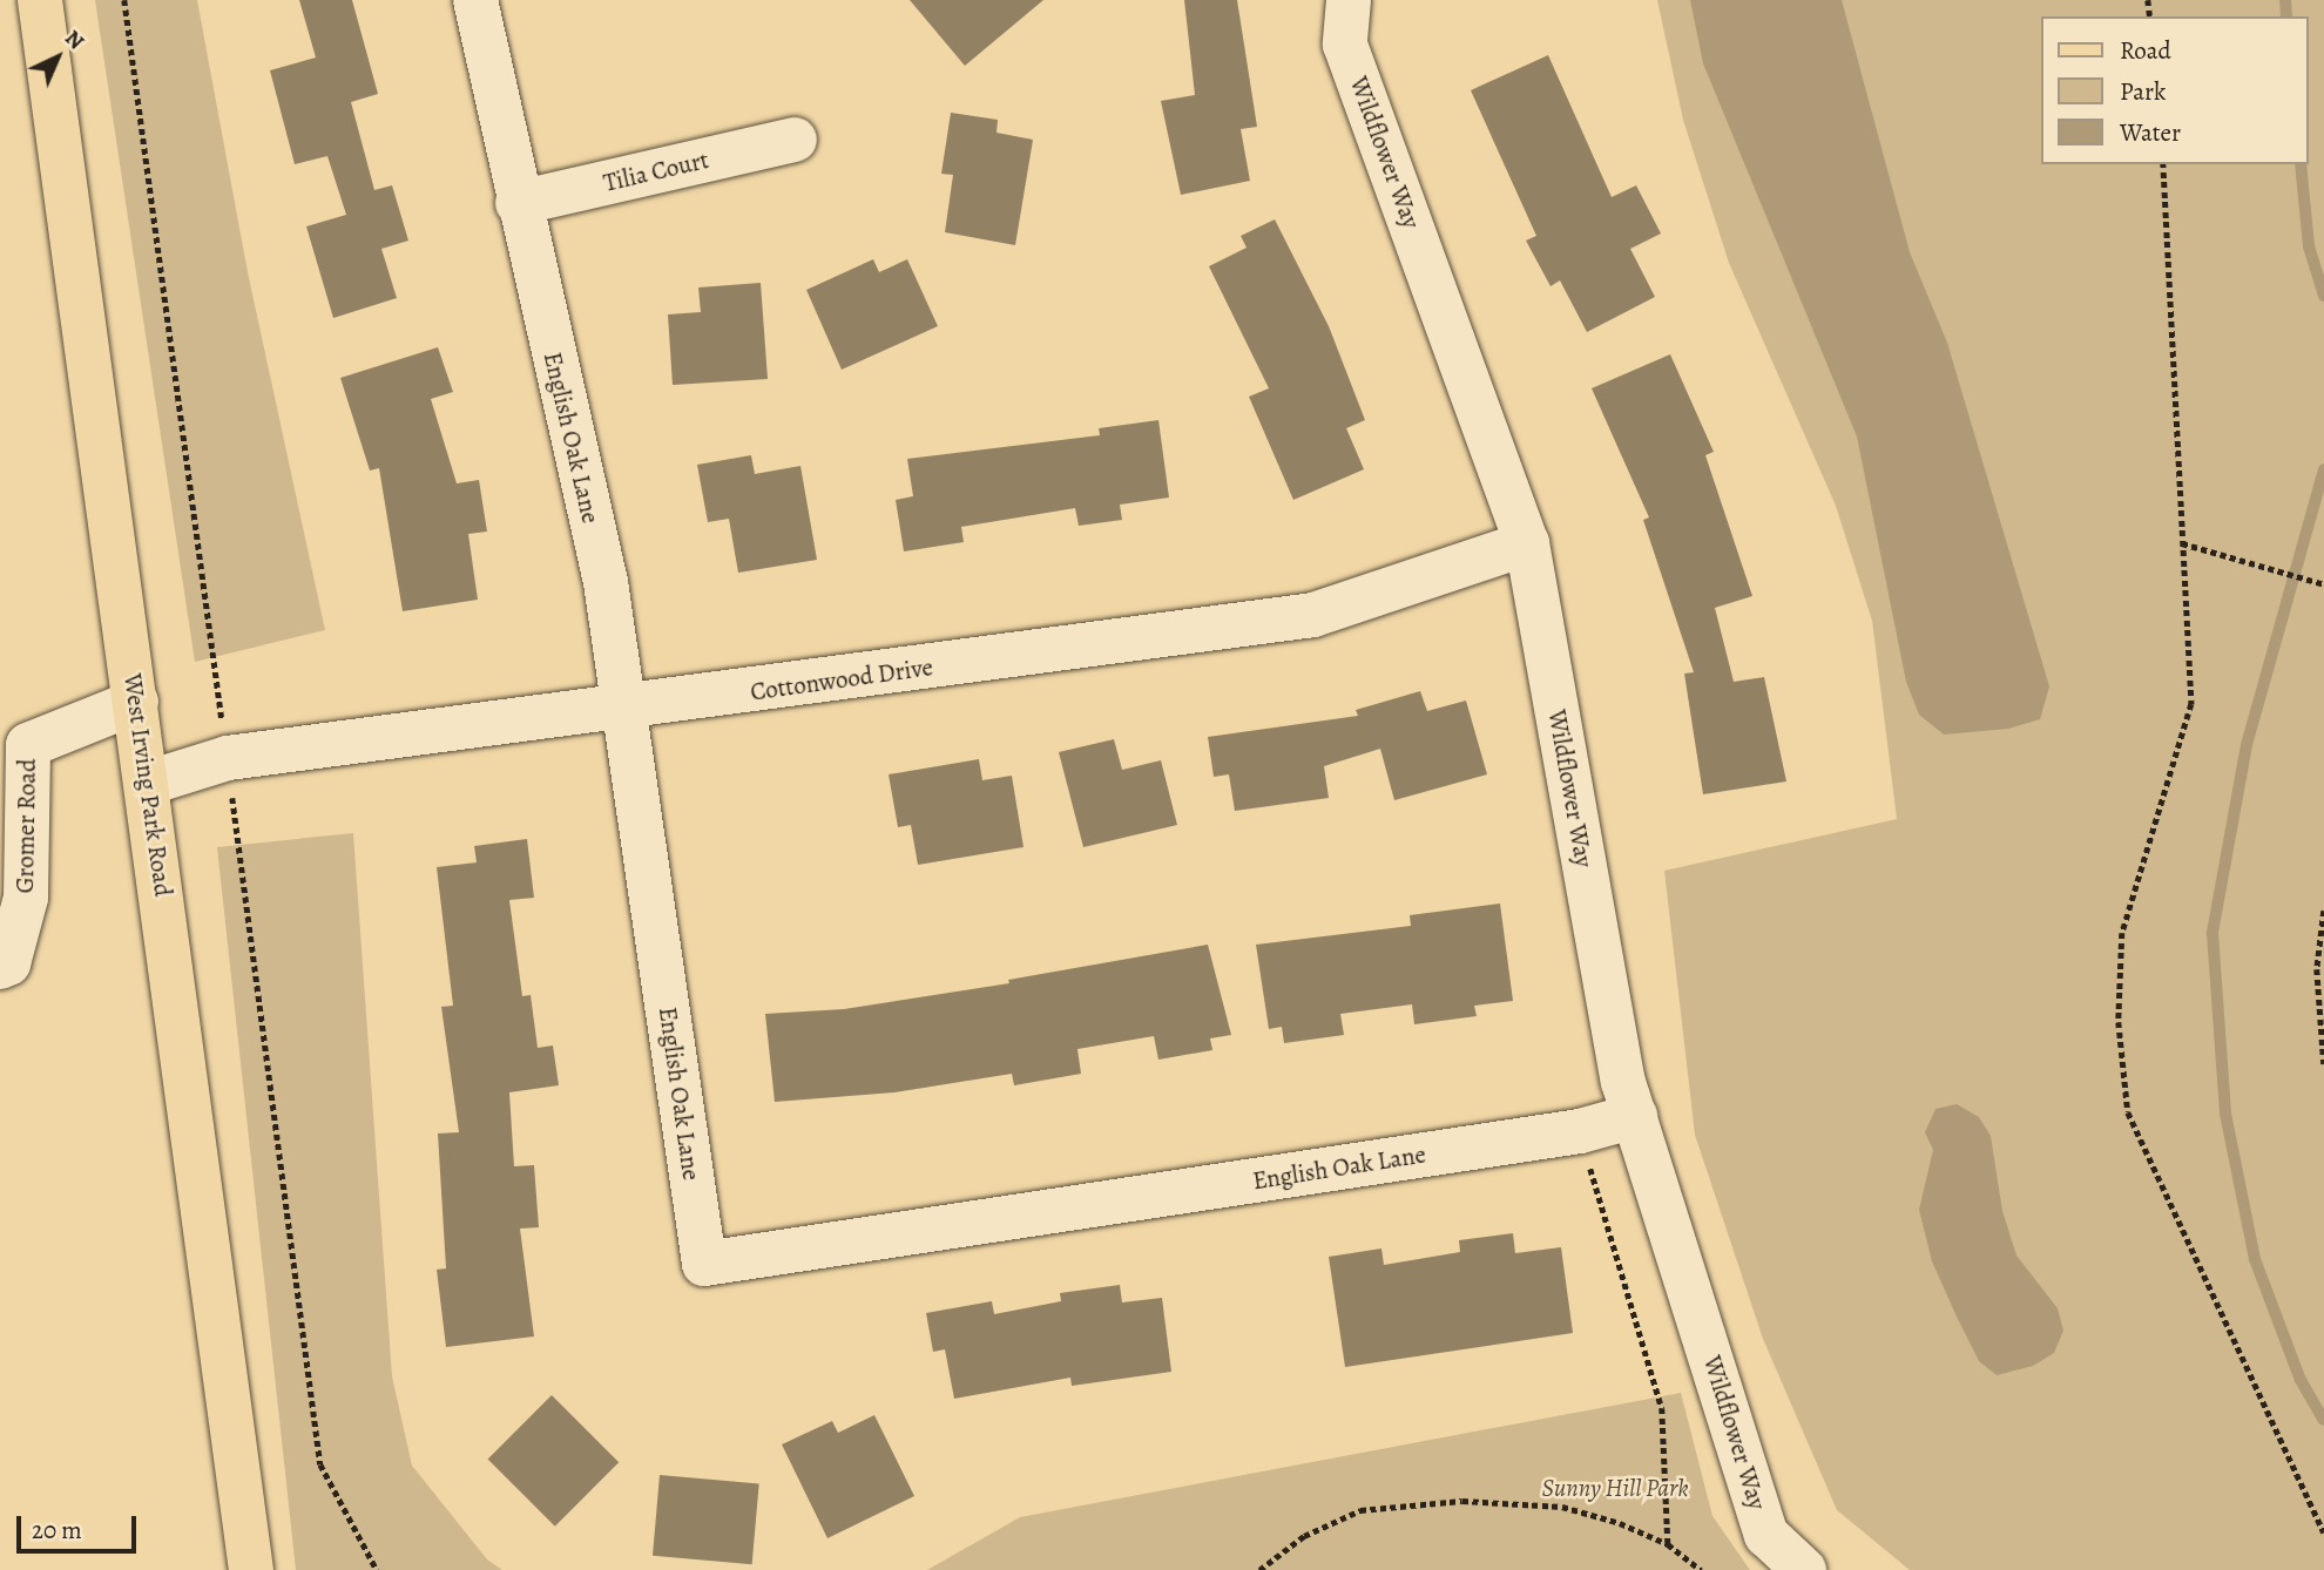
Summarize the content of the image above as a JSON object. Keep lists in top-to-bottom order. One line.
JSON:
{"streets":{"main road":["West Irving Park Road"],"street":["Wildflower Way","Tilia Court","English Oak Lane","Cottonwood Drive","Gromer Road"]},"crossings":[["Wildflower Way","English Oak Lane"],["Wildflower Way","Cottonwood Drive"],["Tilia Court","English Oak Lane"],["English Oak Lane","Cottonwood Drive"],["Cottonwood Drive","West Irving Park Road"],["West Irving Park Road","Gromer Road"]],"parks":["Sunny Hill Park"],"legend":["Road","Park","Water"],"scale_bar":"20 m","north":"top right"}
